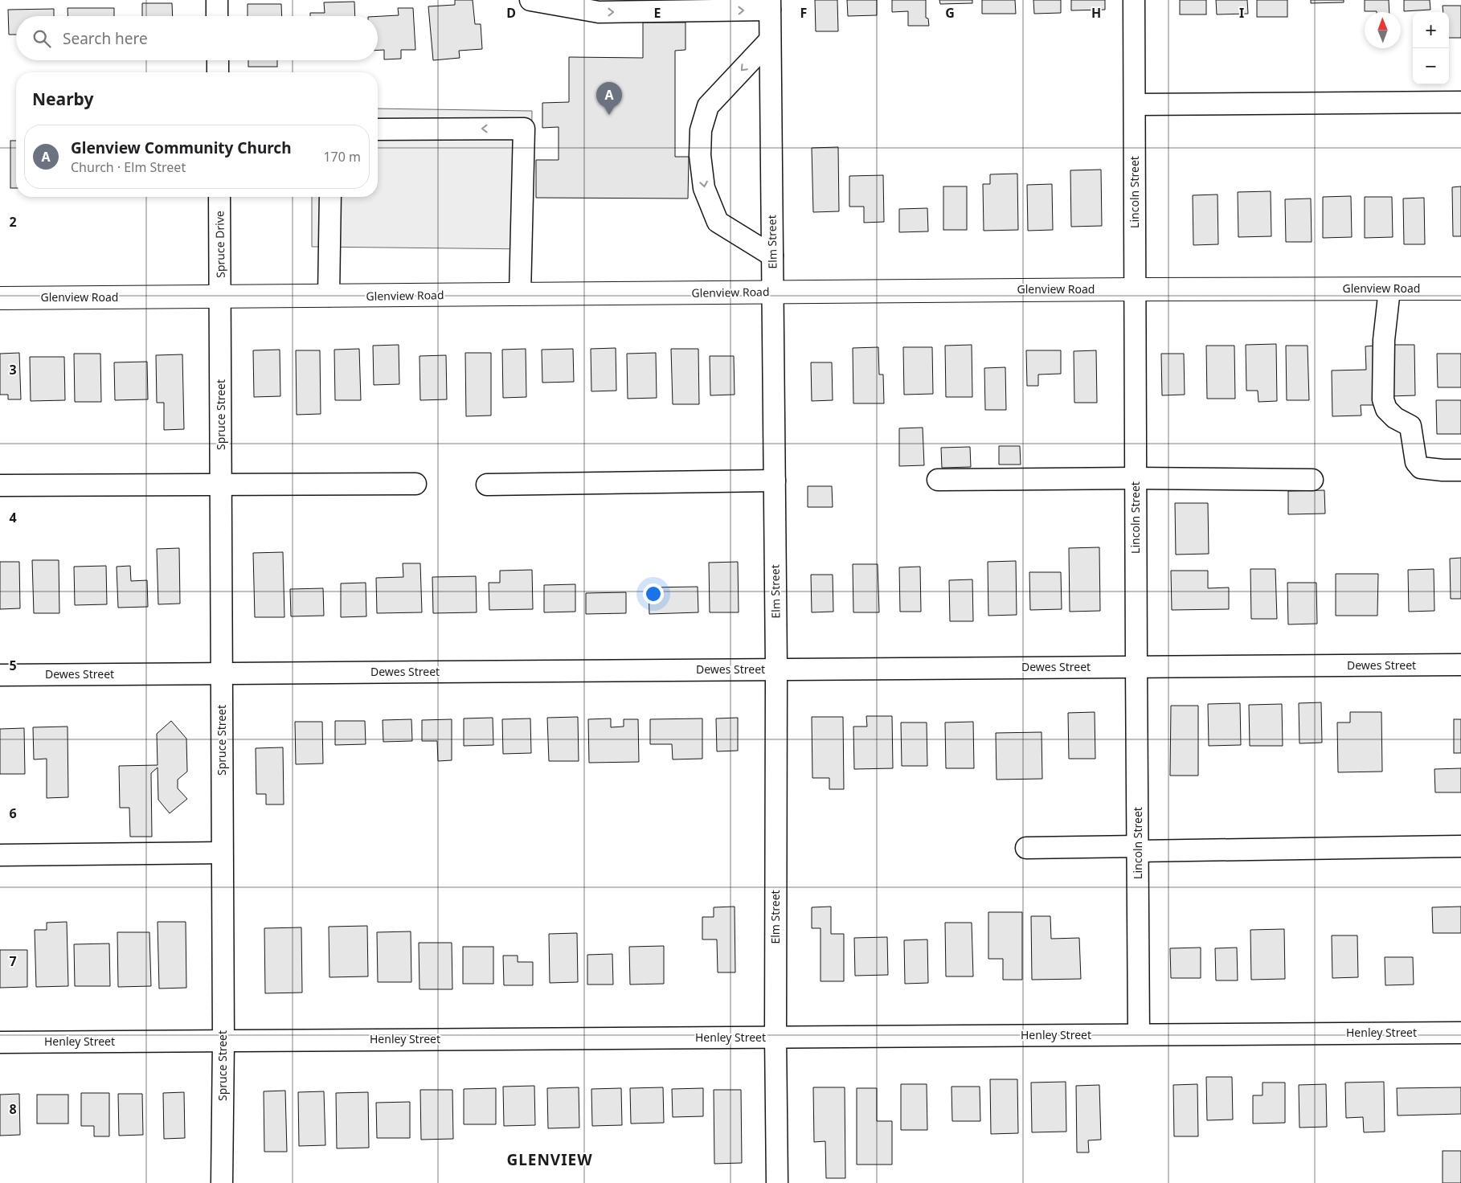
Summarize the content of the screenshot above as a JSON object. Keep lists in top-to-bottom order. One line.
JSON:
{"streets":{"main road":["Glenview Road"],"street":["Lincoln Street","Elm Street","Spruce Drive","Spruce Street","Dewes Street","Henley Street"]},"crossings":[["Lincoln Street","Glenview Road"],["Lincoln Street","Dewes Street"],["Lincoln Street","Henley Street"],["Elm Street","Glenview Road"],["Elm Street","Dewes Street"],["Elm Street","Henley Street"],["Spruce Drive","Glenview Road"],["Spruce Drive","Spruce Street"],["Glenview Road","Spruce Street"],["Spruce Street","Dewes Street"],["Spruce Street","Henley Street"]],"districts":["GLENVIEW"],"north":"top","page":{"map_buttons":["+","−"],"search":"Search here","heading":"Nearby","pins":"A","list":[{"mark":"A","name":"Glenview Community Church","note":"Church · Elm Street","value":"170 m"}]},"grid":{"columns":["D","E","F","G","H","I"],"rows":["2","3","4","5","6","7","8"]}}
